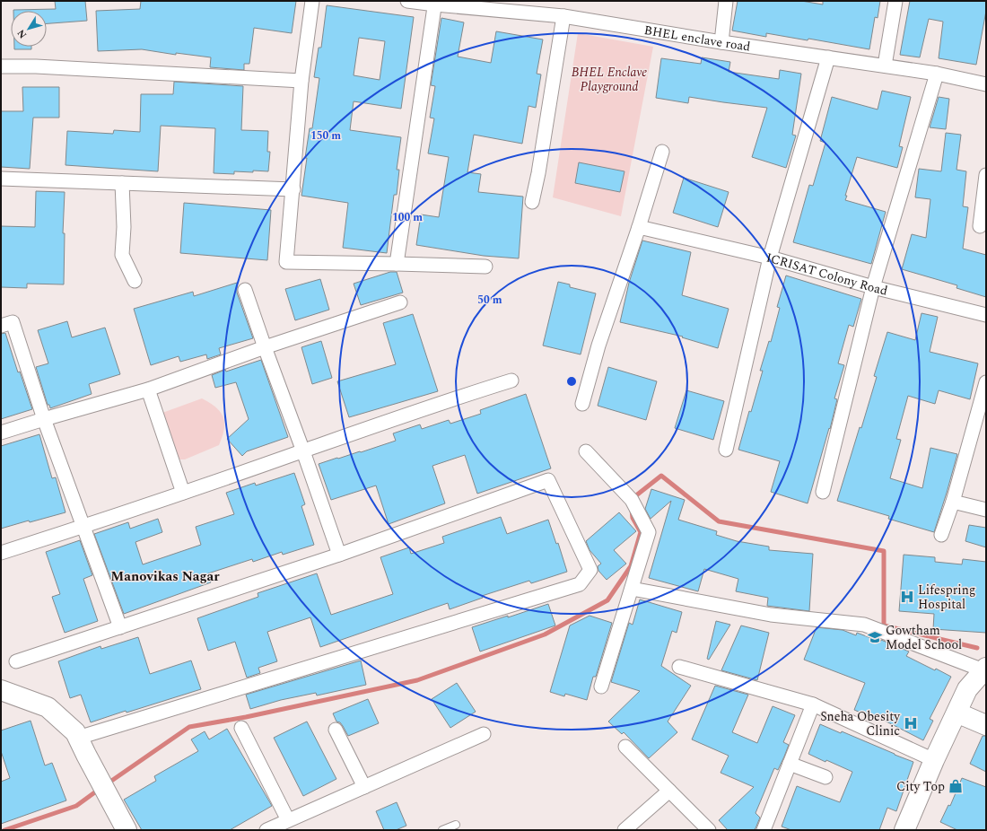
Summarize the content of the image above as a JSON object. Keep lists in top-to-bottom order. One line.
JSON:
{"streets":{"street":["BHEL enclave road","ICRISAT Colony Road"]},"districts":["Manovikas Nagar"],"parks":["BHEL Enclave Playground"],"places":{"hospital":["Lifespring Hospital","Sneha Obesity Clinic"],"school or university":["Gowtham Model School"],"shop":["City Top"]},"north":"bottom left","rings":["150 m","100 m","50 m"]}
